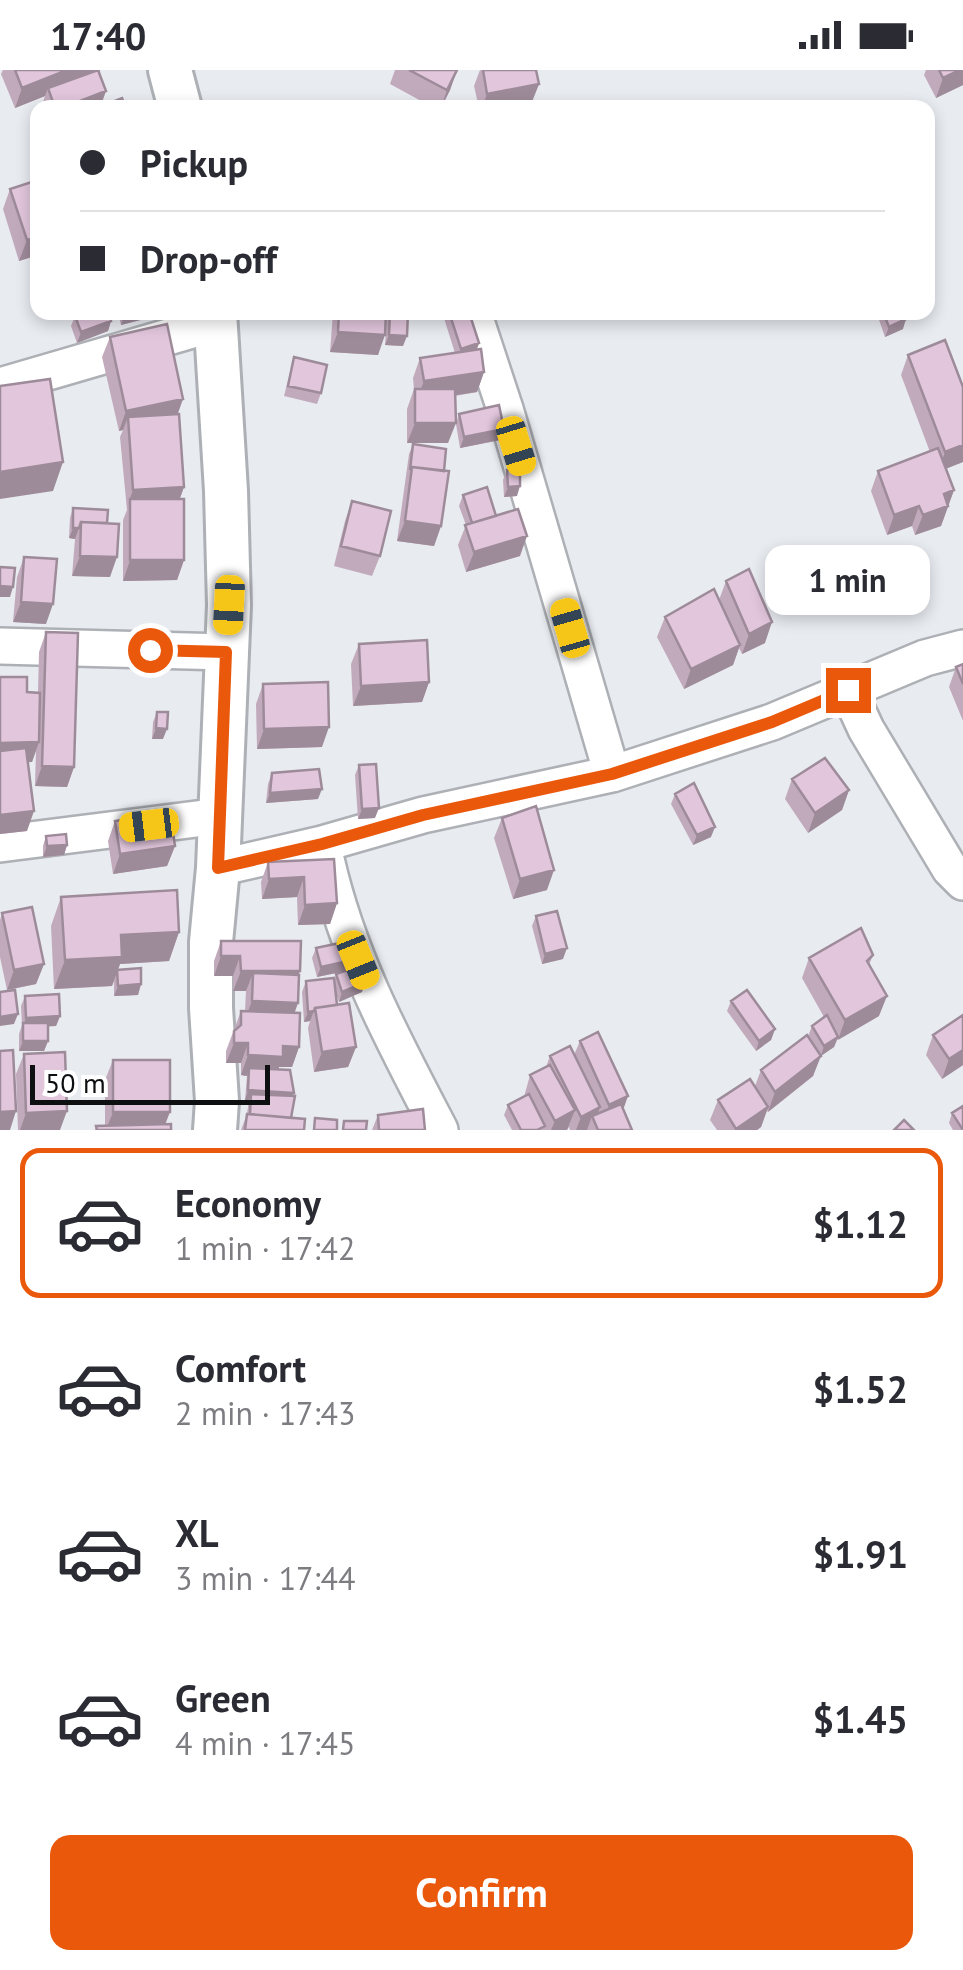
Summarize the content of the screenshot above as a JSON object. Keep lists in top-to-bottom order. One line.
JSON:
{"scale_bar":"50 m","page":{"status":"17:40","banner":["Pickup","Drop-off"],"bubble":"1 min","scale":"50 m","list":[{"name":"Economy","note":"1 min · 17:42","value":"$1.12"},{"name":"Comfort","note":"2 min · 17:43","value":"$1.52"},{"name":"XL","note":"3 min · 17:44","value":"$1.91"},{"name":"Green","note":"4 min · 17:45","value":"$1.45"}],"buttons":"Confirm"}}
